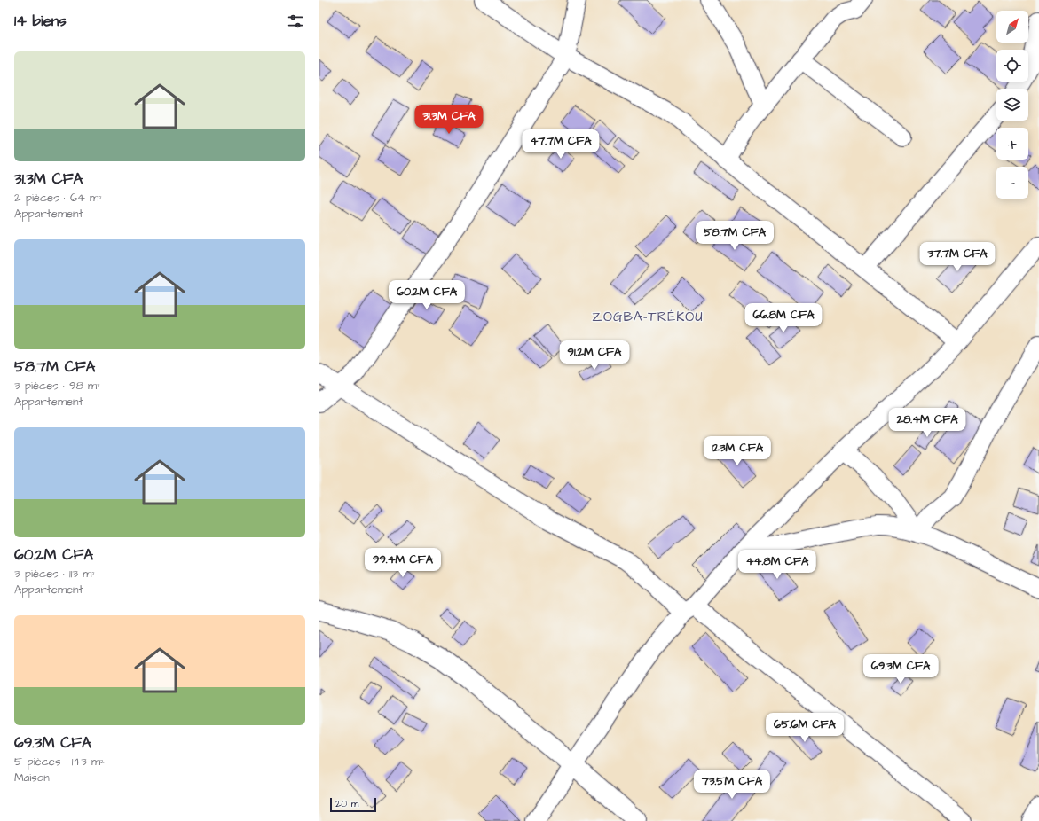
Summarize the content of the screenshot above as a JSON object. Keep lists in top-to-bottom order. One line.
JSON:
{"districts":["ZOGBA-TRÉKOU"],"scale_bar":"20 m","north":"top right","page":{"heading":"14 biens","map_buttons":["+","−"],"list":[{"name":"31.3M CFA","note":"2 pièces · 64 m² · Appartement"},{"name":"58.7M CFA","note":"3 pièces · 98 m² · Appartement"},{"name":"60.2M CFA","note":"3 pièces · 113 m² · Appartement"},{"name":"69.3M CFA","note":"5 pièces · 143 m² · Maison"}],"price":["31.3M CFA","47.7M CFA","58.7M CFA","37.7M CFA","60.2M CFA","66.8M CFA","91.2M CFA","28.4M CFA","123M CFA","99.4M CFA","44.8M CFA","69.3M CFA","65.6M CFA","73.5M CFA"],"scale":"20 m"}}
